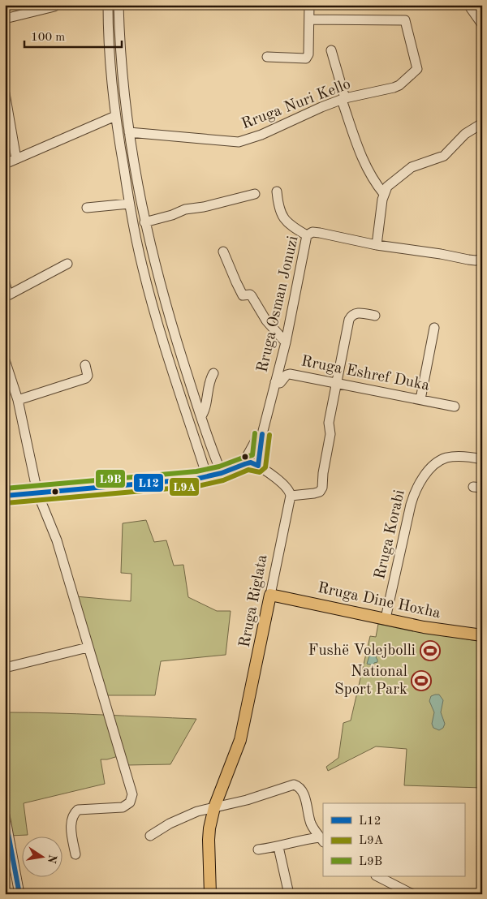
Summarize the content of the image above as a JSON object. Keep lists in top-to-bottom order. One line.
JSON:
{"streets":{"main road":["Rruga Riglata","Rruga Dine Hoxha"],"street":["Rruga Nuri Kello","Rruga Osman Jonuzi","Rruga Eshref Duka","Rruga Korabi"]},"crossings":[["Rruga Osman Jonuzi","Rruga Eshref Duka"],["Rruga Korabi","Rruga Dine Hoxha"],["Rruga Riglata","Rruga Dine Hoxha"]],"places":{"sports":["Fushë Volejbolli","National Sport Park"]},"lines":["transit line L9B","transit line L12","transit line L9A"],"legend":["L12","L9A","L9B"],"scale_bar":"100 m","north":"right"}
